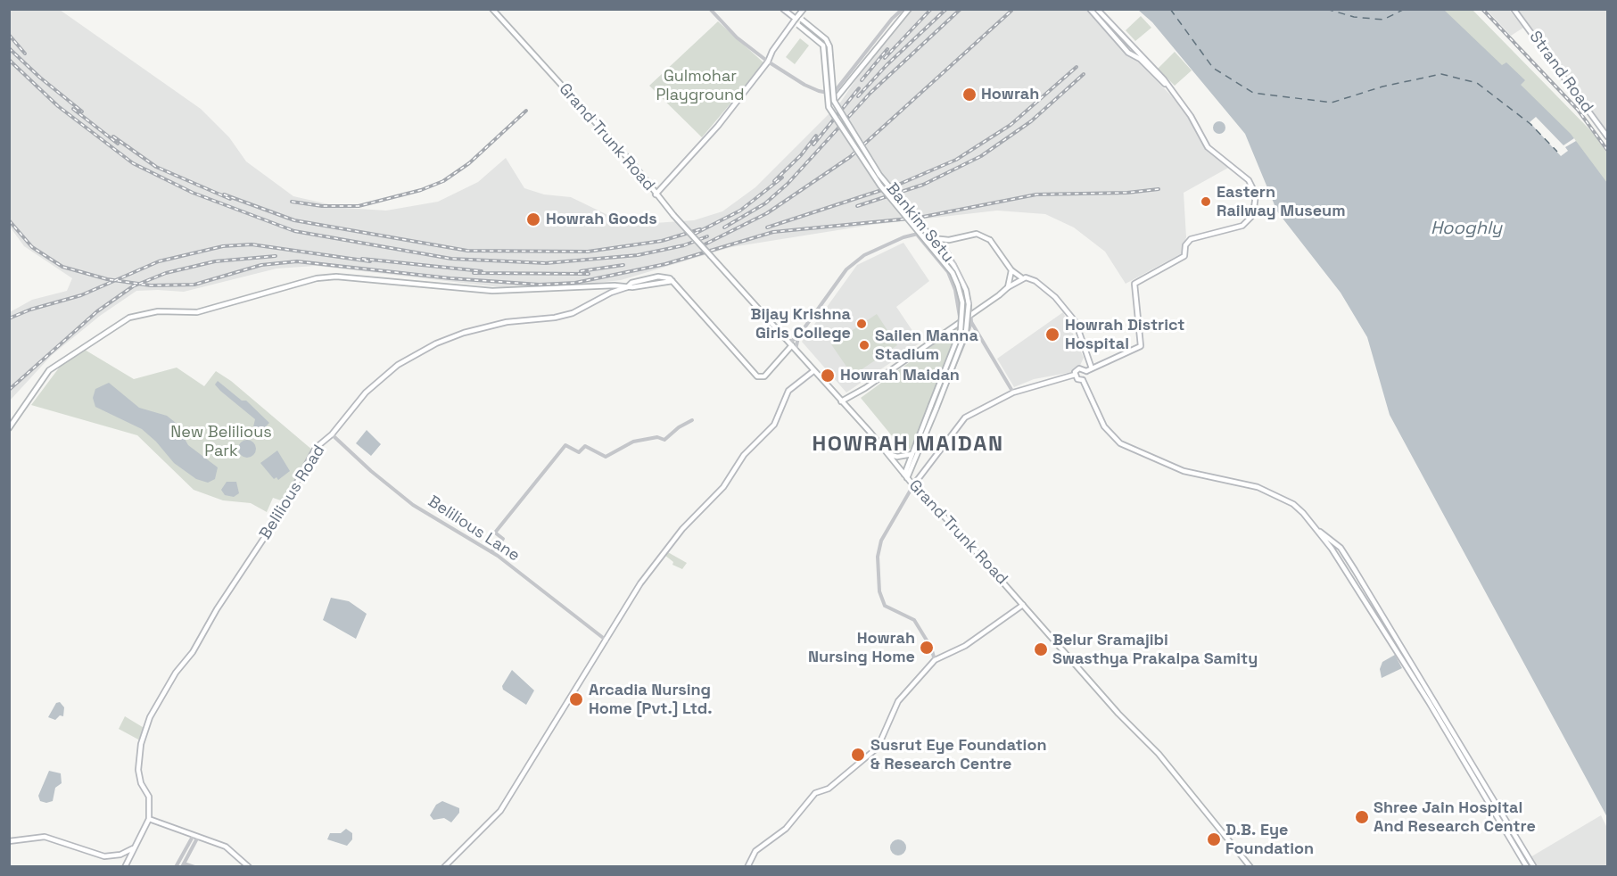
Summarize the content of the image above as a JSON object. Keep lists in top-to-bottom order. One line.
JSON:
{"streets":{"main road":["Strand Road","Grand Trunk Road","Bankim Setu","Belilious Road"],"street":["Belilious Lane"]},"crossings":[["Grand Trunk Road","Bankim Setu"],["Grand Trunk Road","Belilious Road"],["Belilious Road","Belilious Lane"]],"districts":["HOWRAH MAIDAN"],"water":["Hooghly"],"parks":["Gulmohar Playground","New Belilious Park"],"places":["Howrah","Eastern Railway Museum","Howrah Goods","Bijay Krishna Girls College","Howrah District Hospital","Sailen Manna Stadium","Howrah Maidan","Howrah Nursing Home","Belur Sramajibi Swasthya Prakalpa Samity","Arcadia Nursing Home [Pvt.] Ltd.","Susrut Eye Foundation & Research Centre","Shree Jain Hospital And Research Centre","D.B. Eye Foundation"]}
